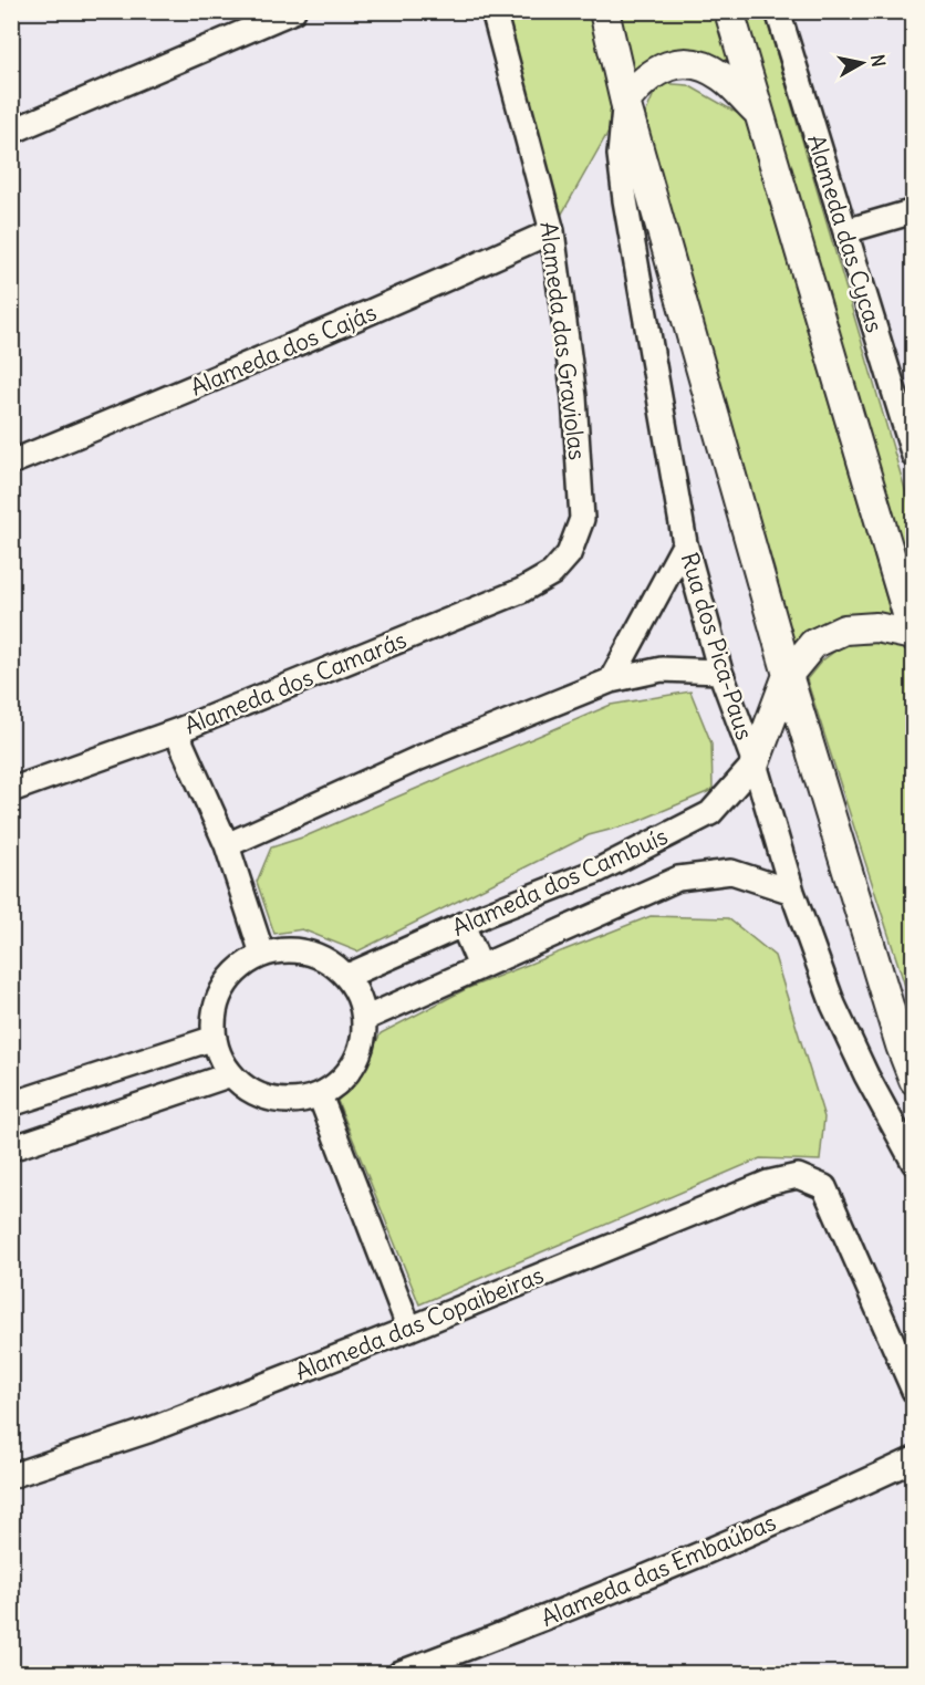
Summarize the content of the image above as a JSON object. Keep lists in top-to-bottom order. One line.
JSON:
{"streets":{"street":["Alameda das Cycas","Alameda das Graviolas","Alameda dos Cajás","Rua dos Pica-Paus","Alameda dos Camarás","Alameda dos Cambuís","Alameda das Copaibeiras","Alameda das Embaúbas"]},"crossings":[["Alameda das Graviolas","Alameda dos Cajás"],["Alameda das Graviolas","Alameda dos Camarás"],["Rua dos Pica-Paus","Alameda dos Cambuís"]],"north":"right"}
